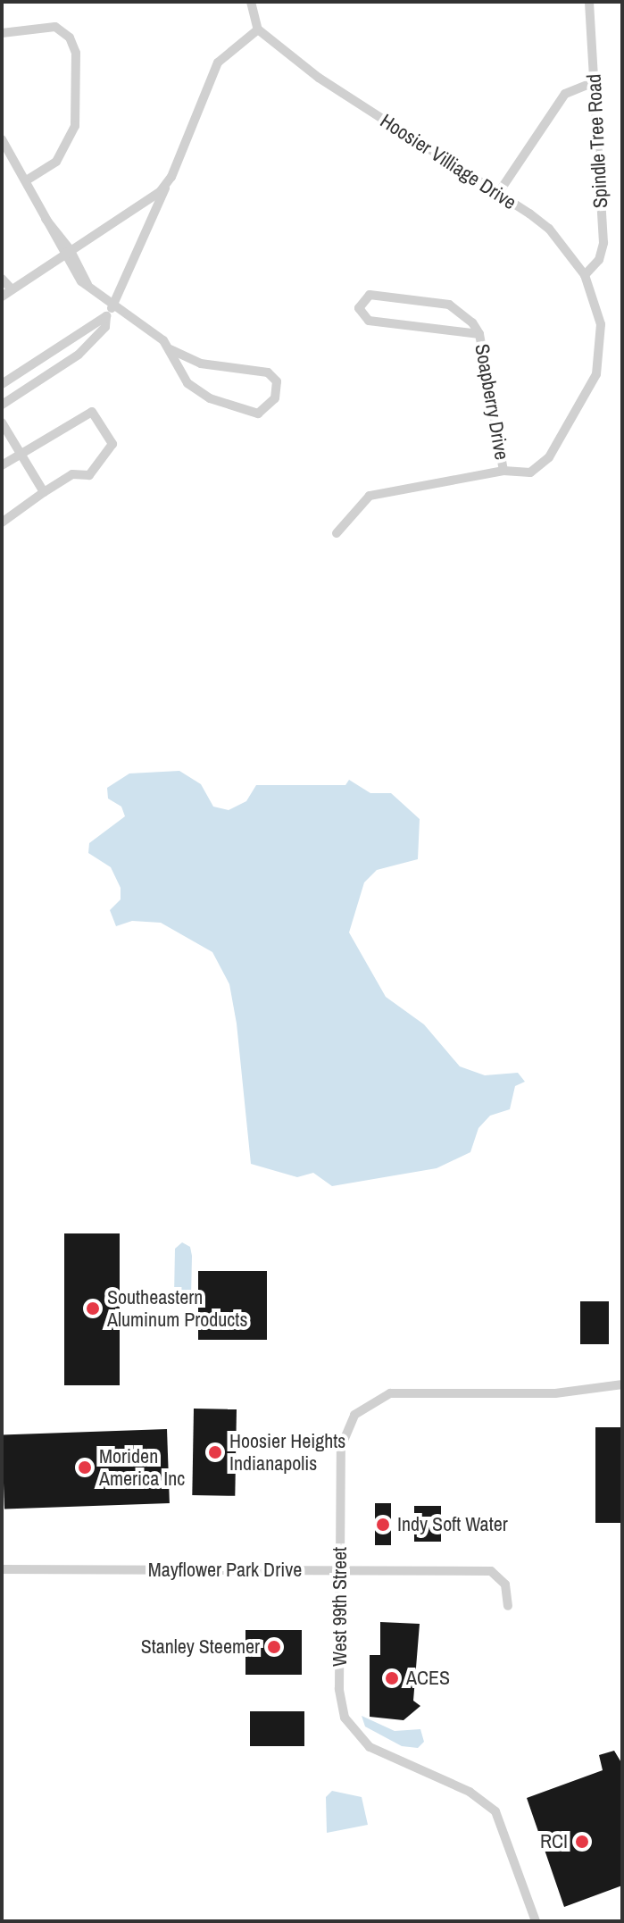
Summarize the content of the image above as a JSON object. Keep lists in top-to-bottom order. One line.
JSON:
{"streets":{"street":["Spindle Tree Road","Hoosier Villiage Drive","Soapberry Drive","Mayflower Park Drive","West 99th Street"]},"crossings":[["Spindle Tree Road","Hoosier Villiage Drive"],["Hoosier Villiage Drive","Soapberry Drive"],["Mayflower Park Drive","West 99th Street"]],"places":["Southeastern Aluminum Products","Hoosier Heights Indianapolis","Moriden America Inc","Indy Soft Water","Stanley Steemer","ACES","RCI"]}
